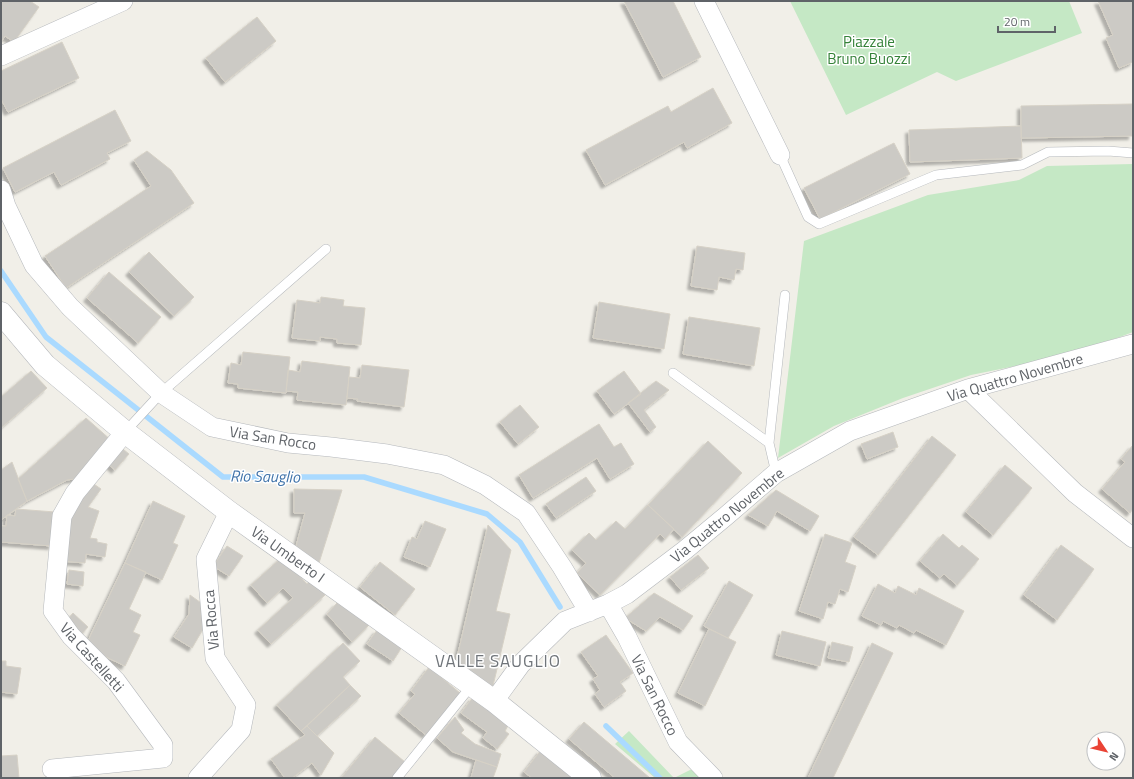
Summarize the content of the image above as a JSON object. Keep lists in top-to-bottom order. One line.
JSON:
{"streets":{"street":["Via Quattro Novembre","Via San Rocco","Via Umberto I","Via Rocca","Via Castelletti"]},"crossings":[["Via Quattro Novembre","Via San Rocco"],["Via Quattro Novembre","Via Umberto I"],["Via Umberto I","Via Rocca"],["Via Umberto I","Via Castelletti"]],"districts":["VALLE SAUGLIO"],"water":["Rio Sauglio"],"parks":["Piazzale Bruno Buozzi"],"scale_bar":"20 m","north":"bottom right"}
